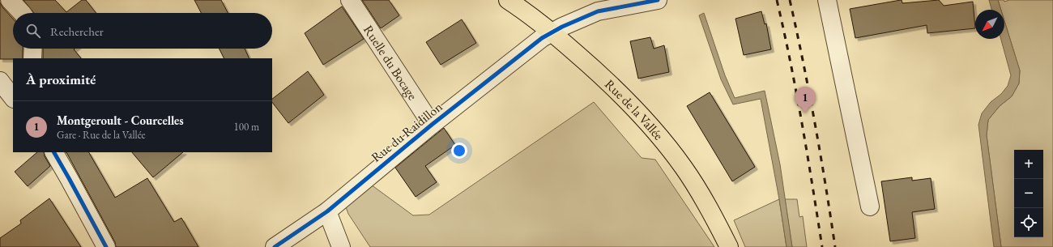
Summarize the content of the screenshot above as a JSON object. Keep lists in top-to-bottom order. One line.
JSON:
{"streets":{"main road":["Rue de la Vallée"],"street":["Ruelle du Bocage","Rue du Raidillon"]},"crossings":[["Ruelle du Bocage","Rue du Raidillon"],["Rue de la Vallée","Rue du Raidillon"]],"north":"bottom left","page":{"search":"Rechercher","heading":"À proximité","pins":"1","list":[{"mark":"1","name":"Montgeroult - Courcelles","note":"Gare · Rue de la Vallée","value":"100 m"}],"map_buttons":["+","−"]}}
